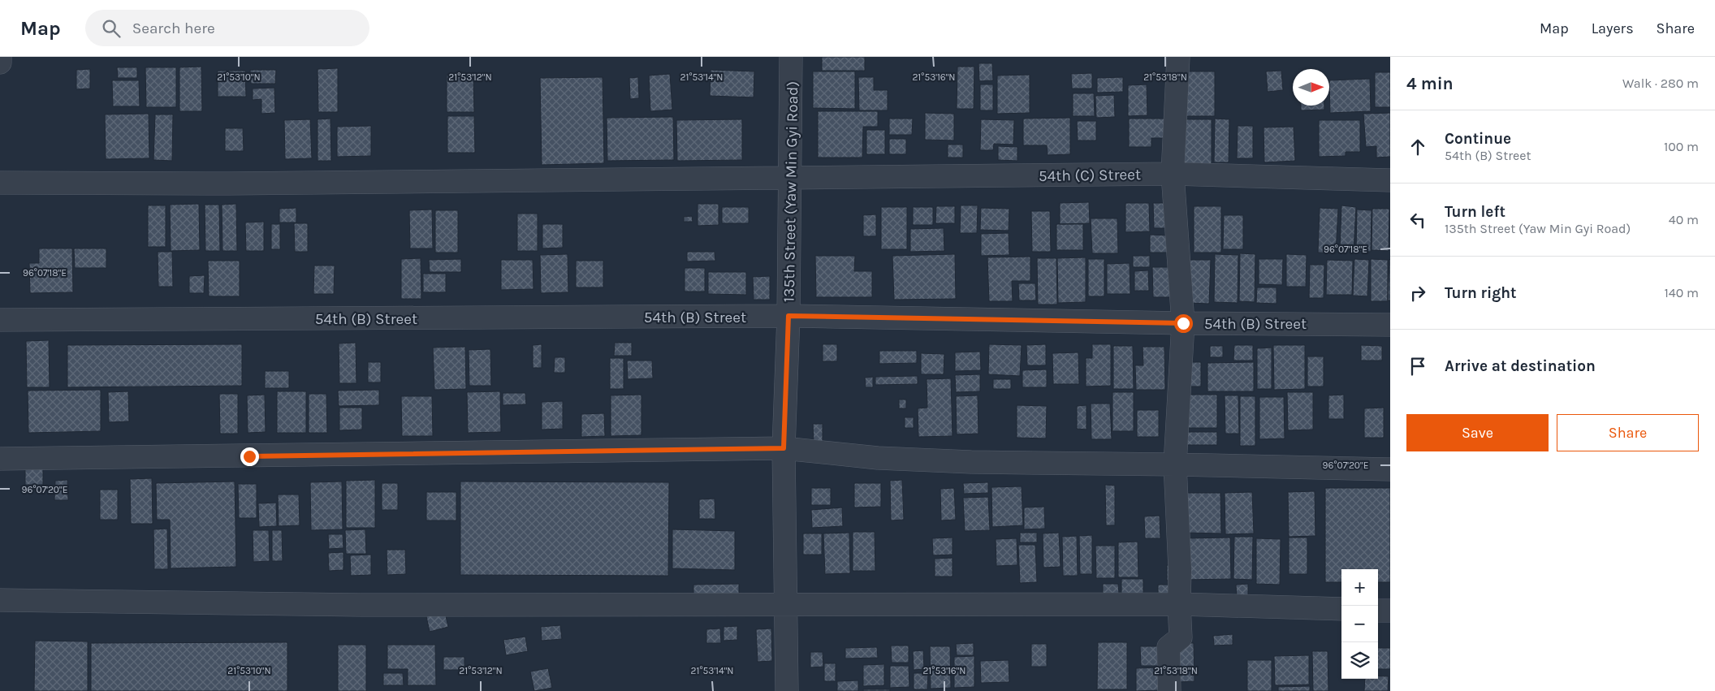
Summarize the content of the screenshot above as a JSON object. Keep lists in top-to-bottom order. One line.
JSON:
{"streets":{"street":["54th (C) Street","135th Street (Yaw Min Gyi Road)","54th (B) Street"]},"crossings":[["54th (C) Street","135th Street (Yaw Min Gyi Road)"],["135th Street (Yaw Min Gyi Road)","54th (B) Street"]],"north":"right","page":{"header":"Map","search":"Search here","nav":["Map","Layers","Share"],"heading":["4 min","Walk · 280 m"],"list":[["Continue","54th (B) Street","100 m"],["Turn left","135th Street (Yaw Min Gyi Road)","40 m"],["Turn right","140 m"],"Arrive at destination"],"buttons":["Save","Share"],"map_buttons":["+","−"]},"coordinates":["21°53'10\"N","21°53'12\"N","21°53'14\"N","21°53'16\"N","21°53'18\"N","96°07'18\"E","96°07'20\"E"]}
